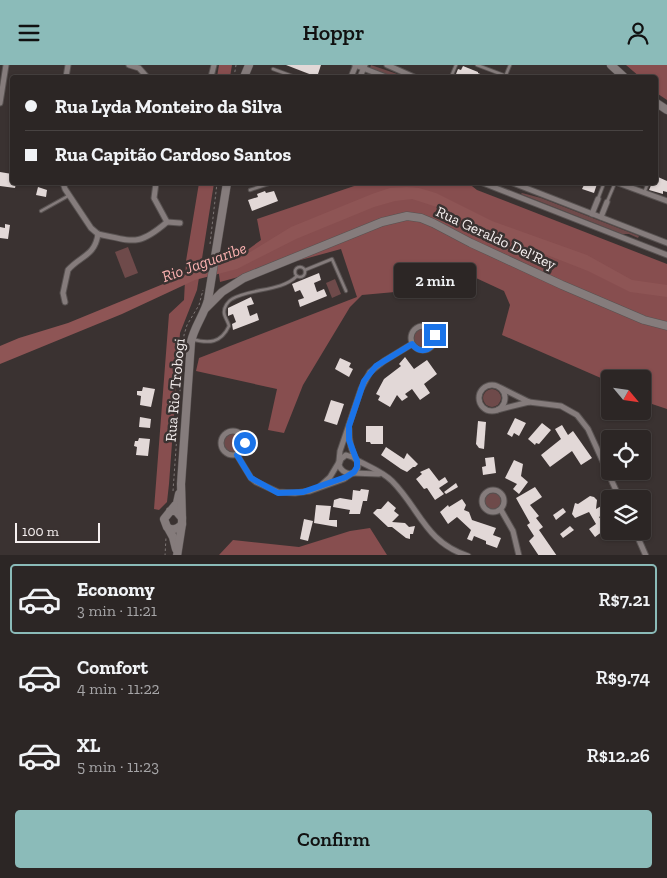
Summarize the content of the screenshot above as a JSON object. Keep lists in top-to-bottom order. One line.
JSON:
{"streets":{"main road":["Rua Geraldo Del'Rey","Rua Rio Trobogi"]},"crossings":[["Rua Geraldo Del'Rey","Rua Rio Trobogi"]],"water":["Rio Jaguaribe"],"scale_bar":"100 m","north":"bottom right","page":{"header":"Hoppr","banner":["Rua Lyda Monteiro da Silva","Rua Capitão Cardoso Santos"],"bubble":"2 min","scale":"100 m","list":[{"name":"Economy","note":"3 min · 11:21","value":"R$7.21"},{"name":"Comfort","note":"4 min · 11:22","value":"R$9.74"},{"name":"XL","note":"5 min · 11:23","value":"R$12.26"}],"buttons":"Confirm"}}
